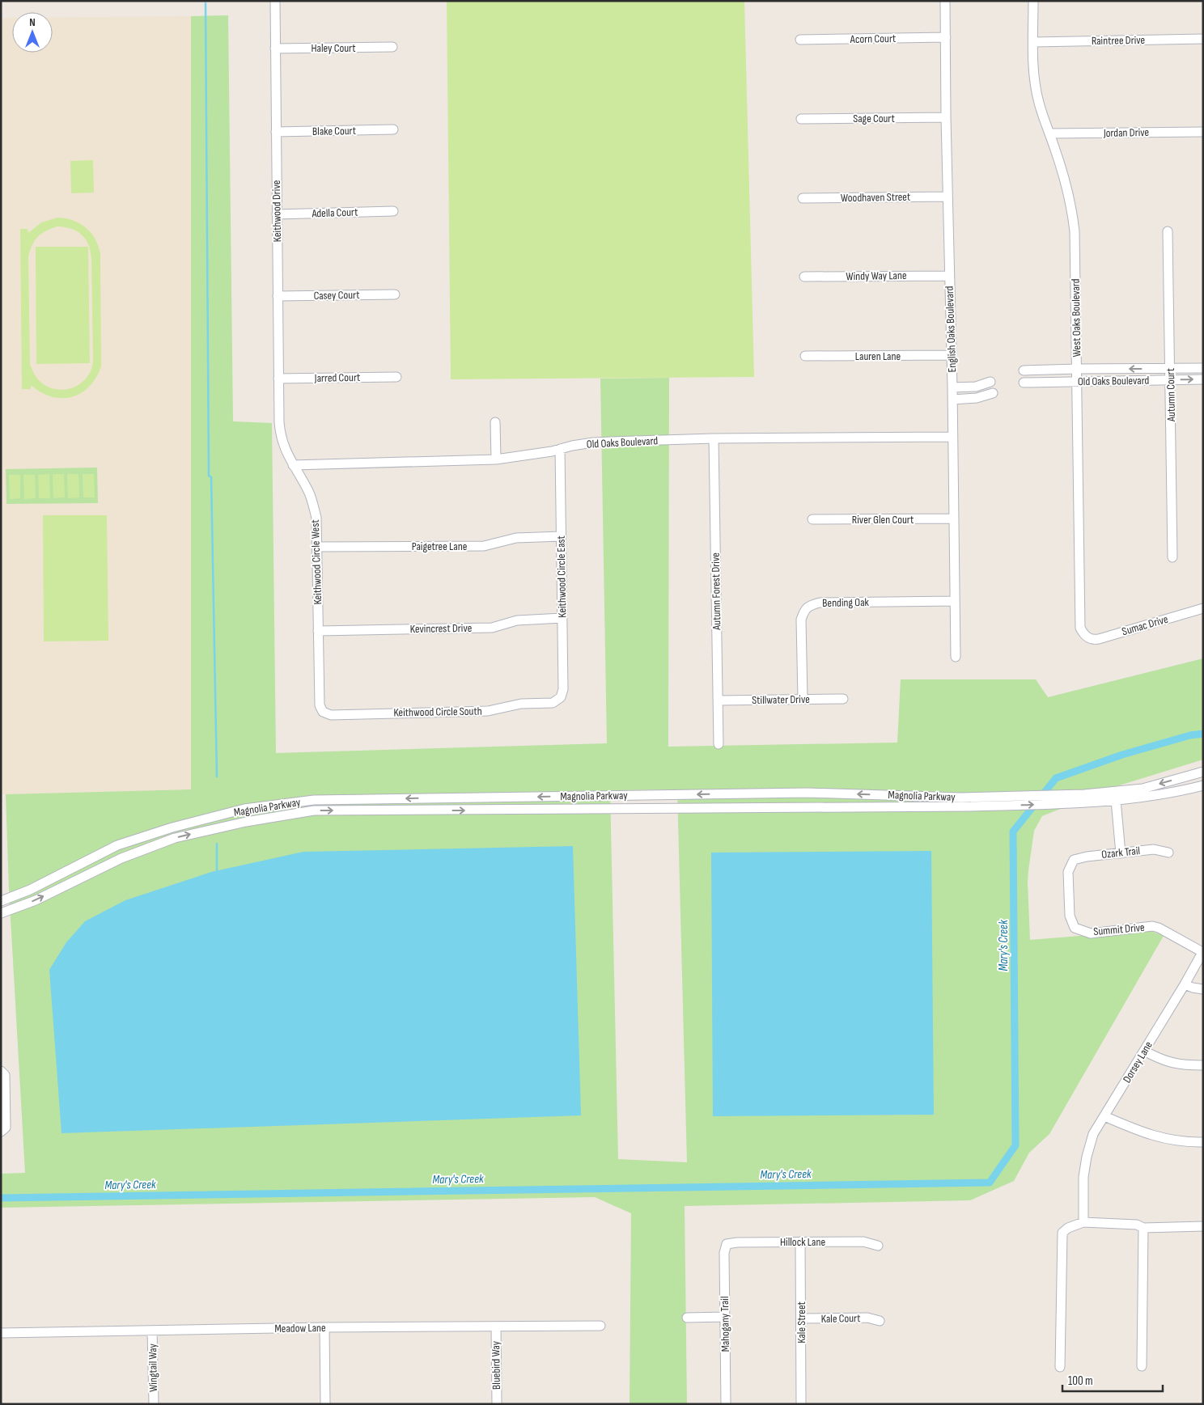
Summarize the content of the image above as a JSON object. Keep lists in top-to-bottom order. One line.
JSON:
{"streets":{"street":["Acorn Court","Raintree Drive","Haley Court","Sage Court","Blake Court","Jordan Drive","Woodhaven Street","Keithwood Drive","Adella Court","Windy Way Lane","Casey Court","West Oaks Boulevard","English Oaks Boulevard","Lauren Lane","Jarred Court","Old Oaks Boulevard","Autumn Court","River Glen Court","Paigetree Lane","Keithwood Circle West","Keithwood Circle East","Autumn Forest Drive","Bending Oak","Sumac Drive","Kevincrest Drive","Stillwater Drive","Keithwood Circle South","Magnolia Parkway","Ozark Trail","Summit Drive","Dorsey Lane","Hillock Lane","Kale Court","Kale Street","Mahogany Trail","Meadow Lane","Bluebird Way","Wingtail Way"]},"crossings":[["Acorn Court","English Oaks Boulevard"],["Raintree Drive","West Oaks Boulevard"],["Haley Court","Keithwood Drive"],["Sage Court","English Oaks Boulevard"],["Blake Court","Keithwood Drive"],["Jordan Drive","West Oaks Boulevard"],["Woodhaven Street","English Oaks Boulevard"],["Keithwood Drive","Adella Court"],["Keithwood Drive","Casey Court"],["Keithwood Drive","Jarred Court"],["Keithwood Drive","Keithwood Circle West"],["Windy Way Lane","English Oaks Boulevard"],["West Oaks Boulevard","Old Oaks Boulevard"],["West Oaks Boulevard","Sumac Drive"],["English Oaks Boulevard","Lauren Lane"],["English Oaks Boulevard","Old Oaks Boulevard"],["English Oaks Boulevard","River Glen Court"],["English Oaks Boulevard","Bending Oak"],["Old Oaks Boulevard","Autumn Court"],["Old Oaks Boulevard","Keithwood Circle West"],["Old Oaks Boulevard","Keithwood Circle East"],["Old Oaks Boulevard","Autumn Forest Drive"],["Paigetree Lane","Keithwood Circle West"],["Paigetree Lane","Keithwood Circle East"],["Keithwood Circle West","Kevincrest Drive"],["Keithwood Circle West","Keithwood Circle South"],["Keithwood Circle East","Kevincrest Drive"],["Keithwood Circle East","Keithwood Circle South"],["Autumn Forest Drive","Stillwater Drive"],["Bending Oak","Stillwater Drive"],["Ozark Trail","Summit Drive"],["Summit Drive","Dorsey Lane"],["Hillock Lane","Kale Street"],["Hillock Lane","Mahogany Trail"],["Kale Court","Kale Street"],["Meadow Lane","Bluebird Way"],["Meadow Lane","Wingtail Way"]],"water":["Mary's Creek"],"scale_bar":"100 m","north":"top"}
